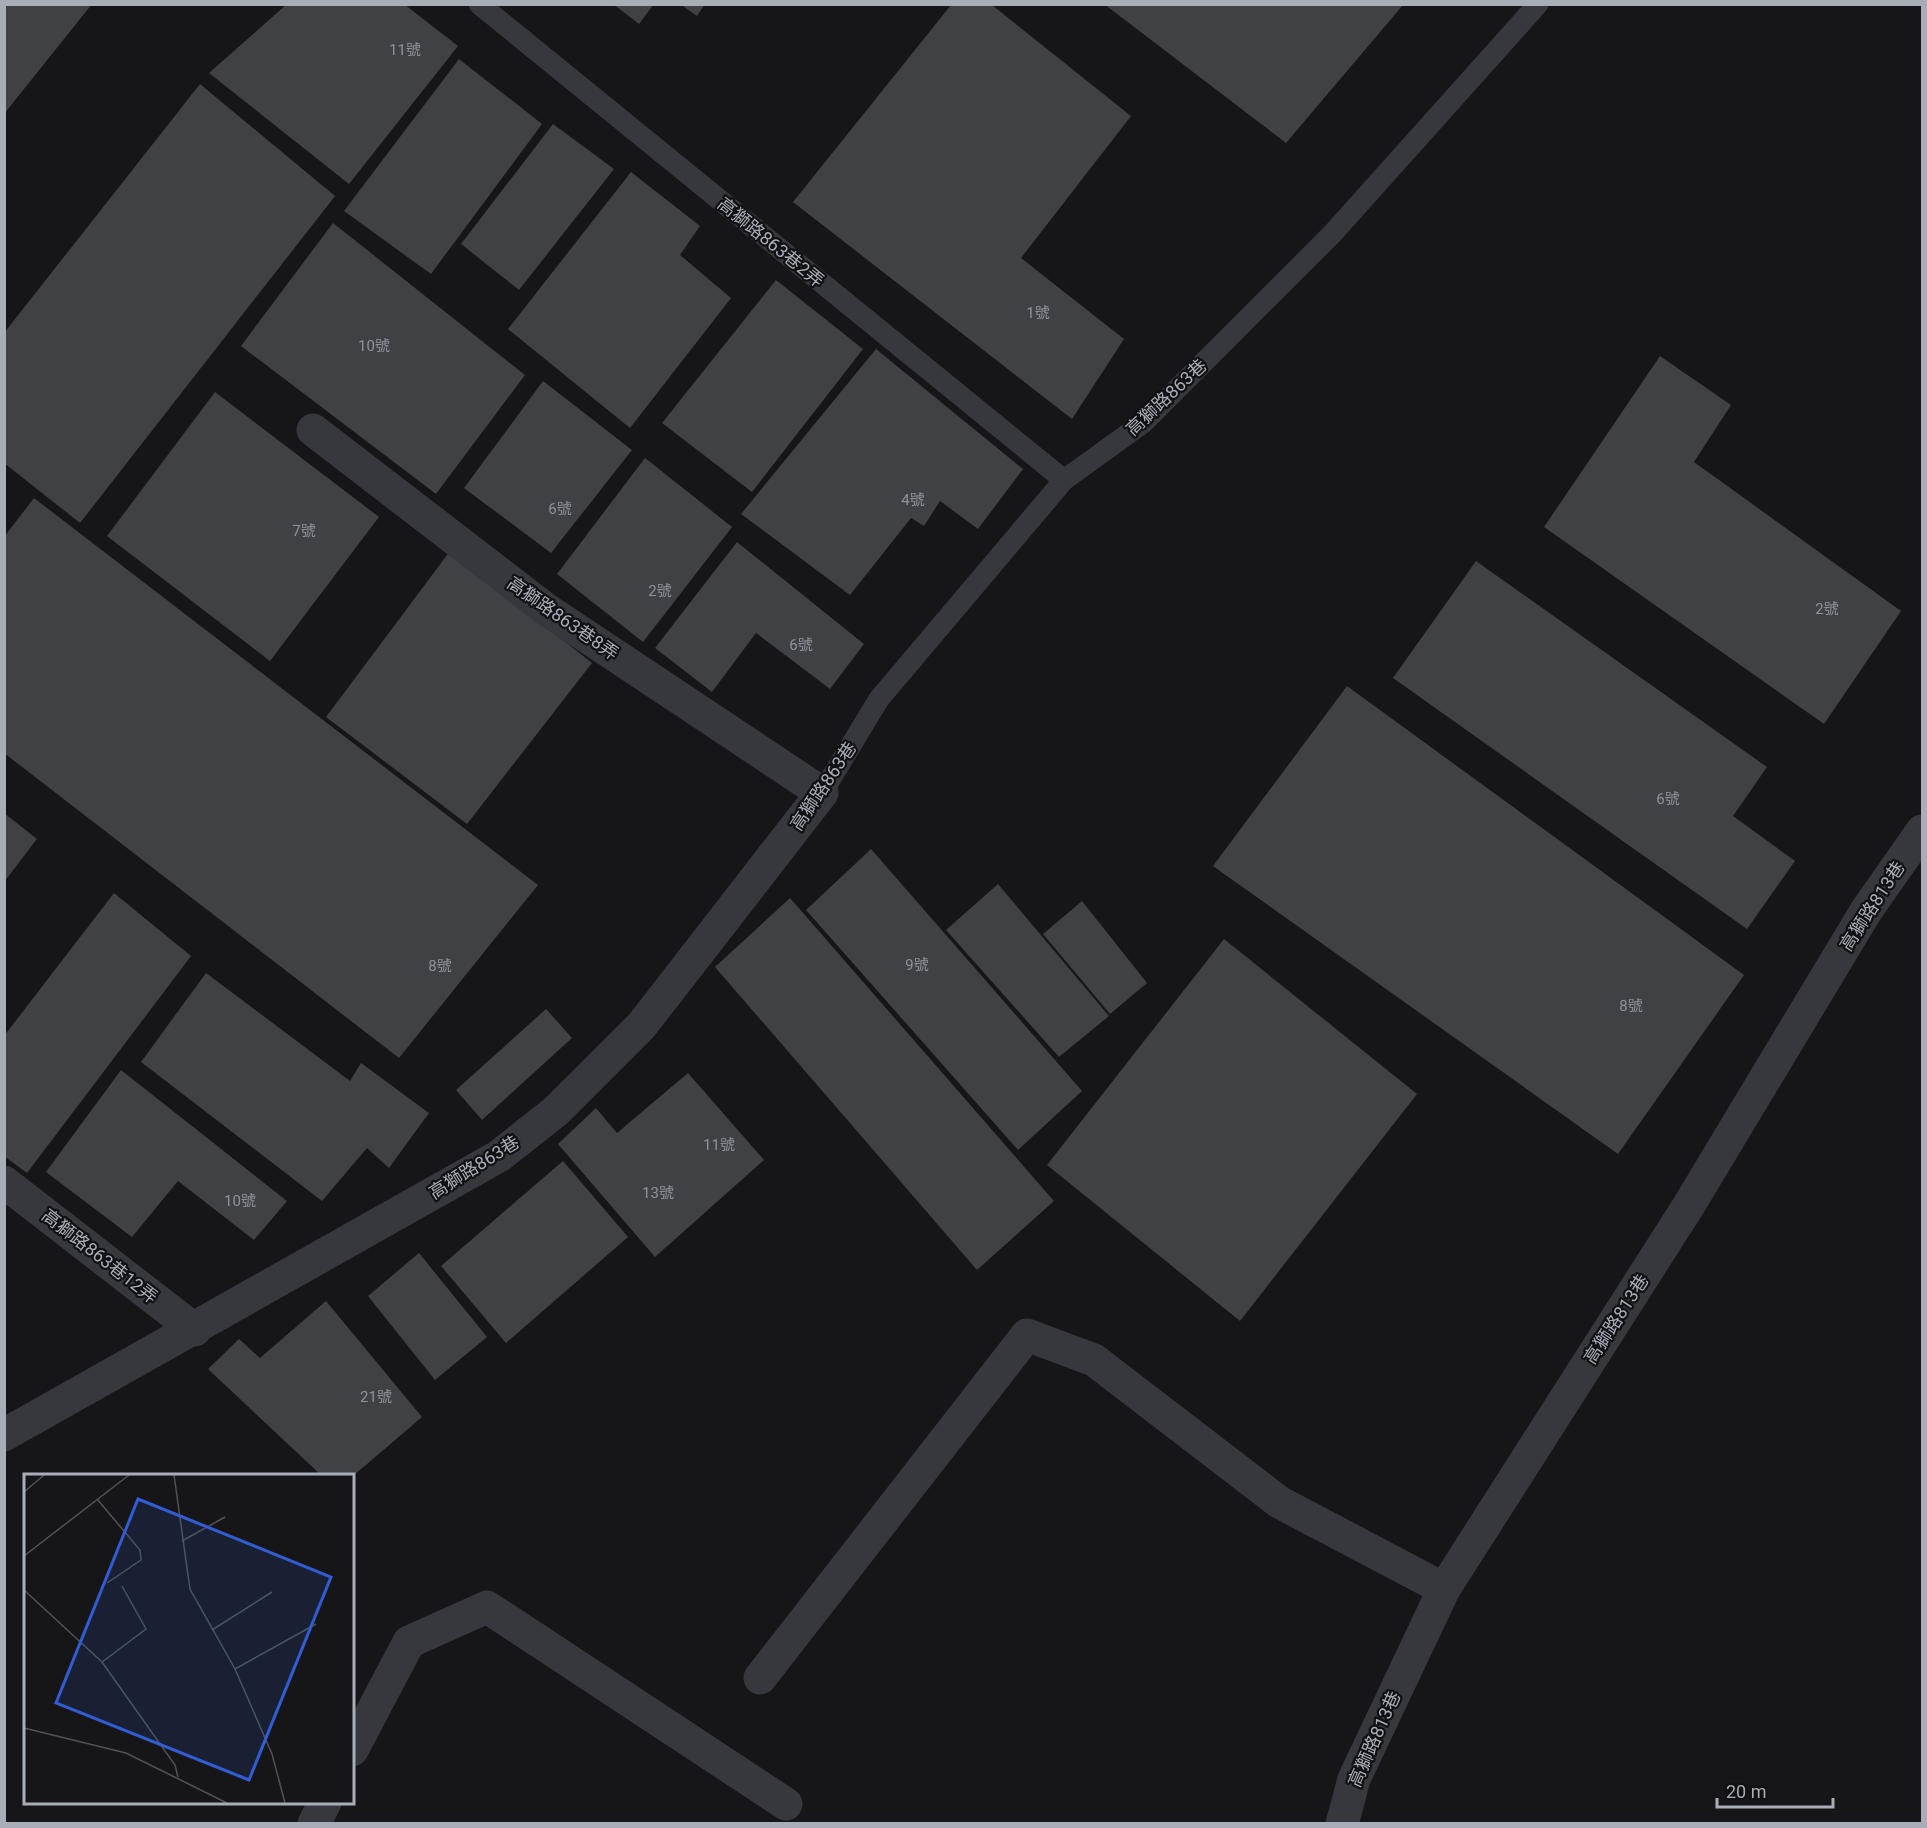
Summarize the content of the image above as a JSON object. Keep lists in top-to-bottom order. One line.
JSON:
{"streets":{"street":["高獅路863巷","高獅路863巷8弄","高獅路813巷","高獅路863巷12弄"],"lane":["高獅路863巷2弄"]},"crossings":[["高獅路863巷2弄","高獅路863巷"],["高獅路863巷","高獅路863巷8弄"],["高獅路863巷","高獅路863巷12弄"]],"house_numbers":["11號","1號","10號","4號","6號","7號","2號","2號","6號","6號","9號","8號","8號","11號","13號","10號","21號"],"scale_bar":"20 m"}
